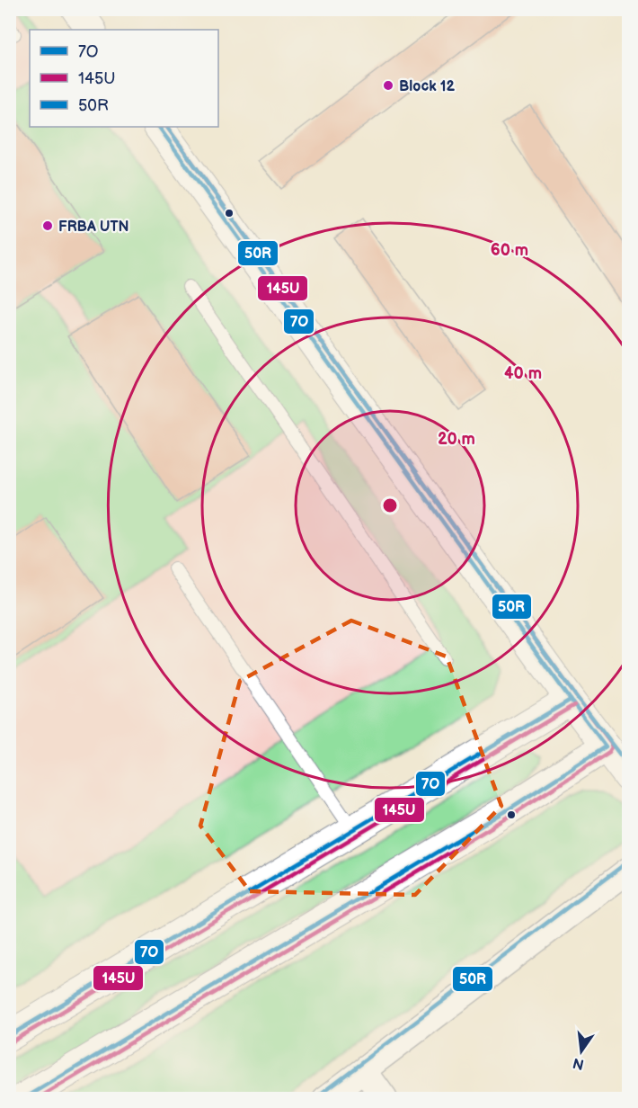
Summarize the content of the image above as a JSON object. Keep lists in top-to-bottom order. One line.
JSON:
{"places":["Block 12","FRBA UTN"],"lines":["transit line 7O","transit line 145U","transit line 50R"],"legend":["7O","145U","50R"],"north":"bottom","rings":["60 m","40 m","20 m"]}
